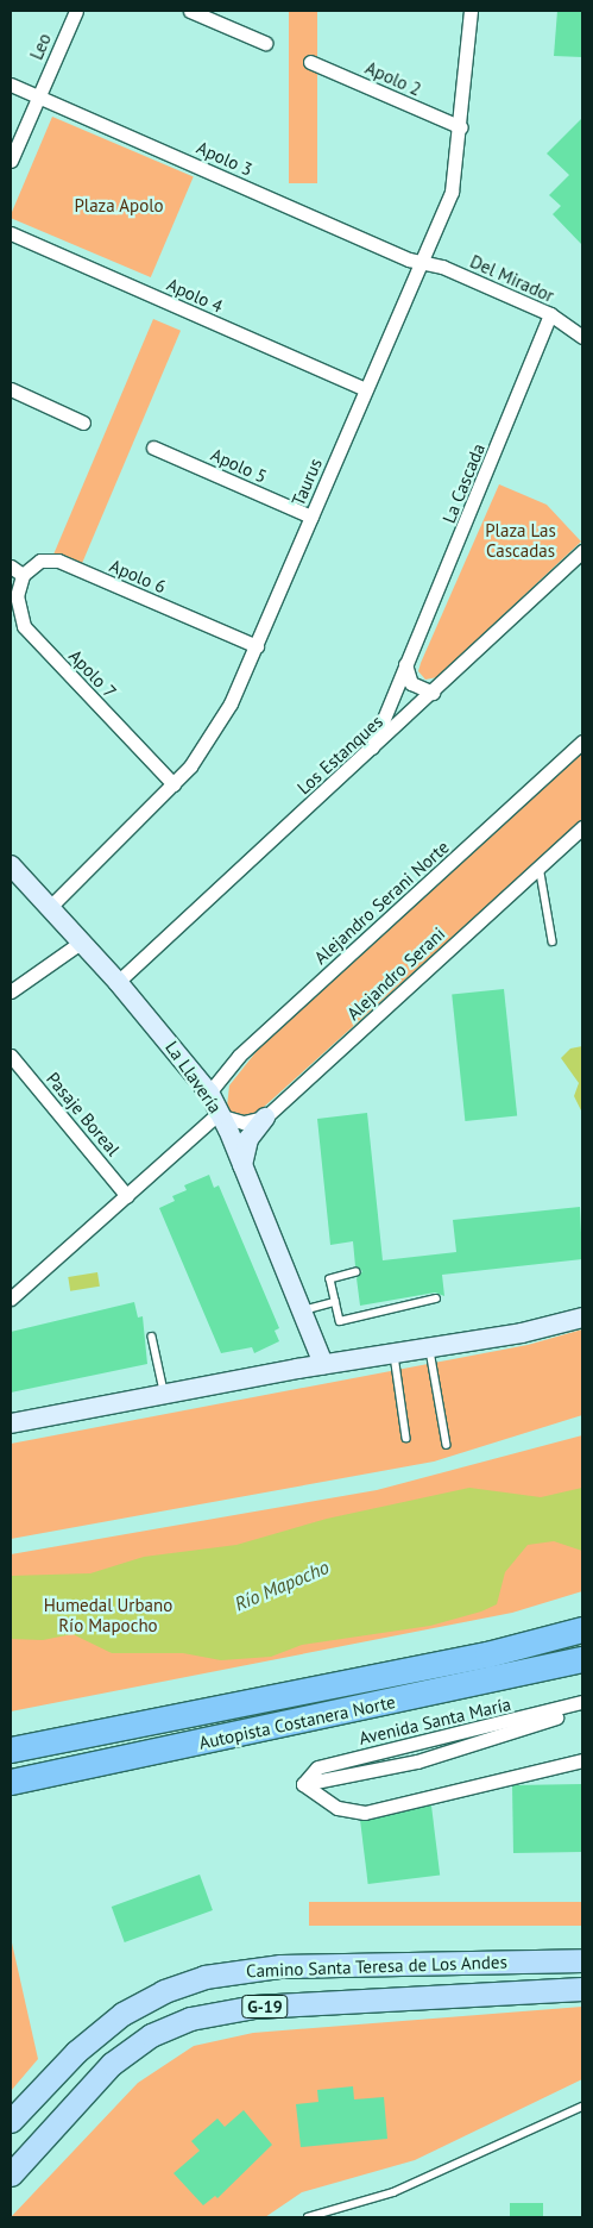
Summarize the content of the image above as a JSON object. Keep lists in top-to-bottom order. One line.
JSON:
{"streets":{"highway":["Autopista Costanera Norte"],"main road":["Camino Santa Teresa de Los Andes","G-19"],"street":["Leo","Apolo 2","Apolo 3","Del Mirador","Apolo 4","Apolo 5","Taurus","La Cascada","Apolo 6","Apolo 7","Los Estanques","Alejandro Serani Norte","Alejandro Serani","La Llavería","Pasaje Boreal","Avenida Santa María"]},"crossings":[["Leo","Apolo 3"],["Apolo 2","Taurus"],["Apolo 3","Del Mirador"],["Apolo 3","Taurus"],["Del Mirador","Taurus"],["Del Mirador","La Cascada"],["Apolo 4","Taurus"],["Apolo 5","Taurus"],["Taurus","Apolo 6"],["Taurus","Apolo 7"],["Taurus","La Llavería"],["La Cascada","Los Estanques"],["Apolo 6","Apolo 7"],["Los Estanques","La Llavería"],["Alejandro Serani Norte","La Llavería"]],"water":["Río Mapocho"],"parks":["Plaza Apolo","Plaza Las Cascadas","Humedal Urbano Río Mapocho"]}
